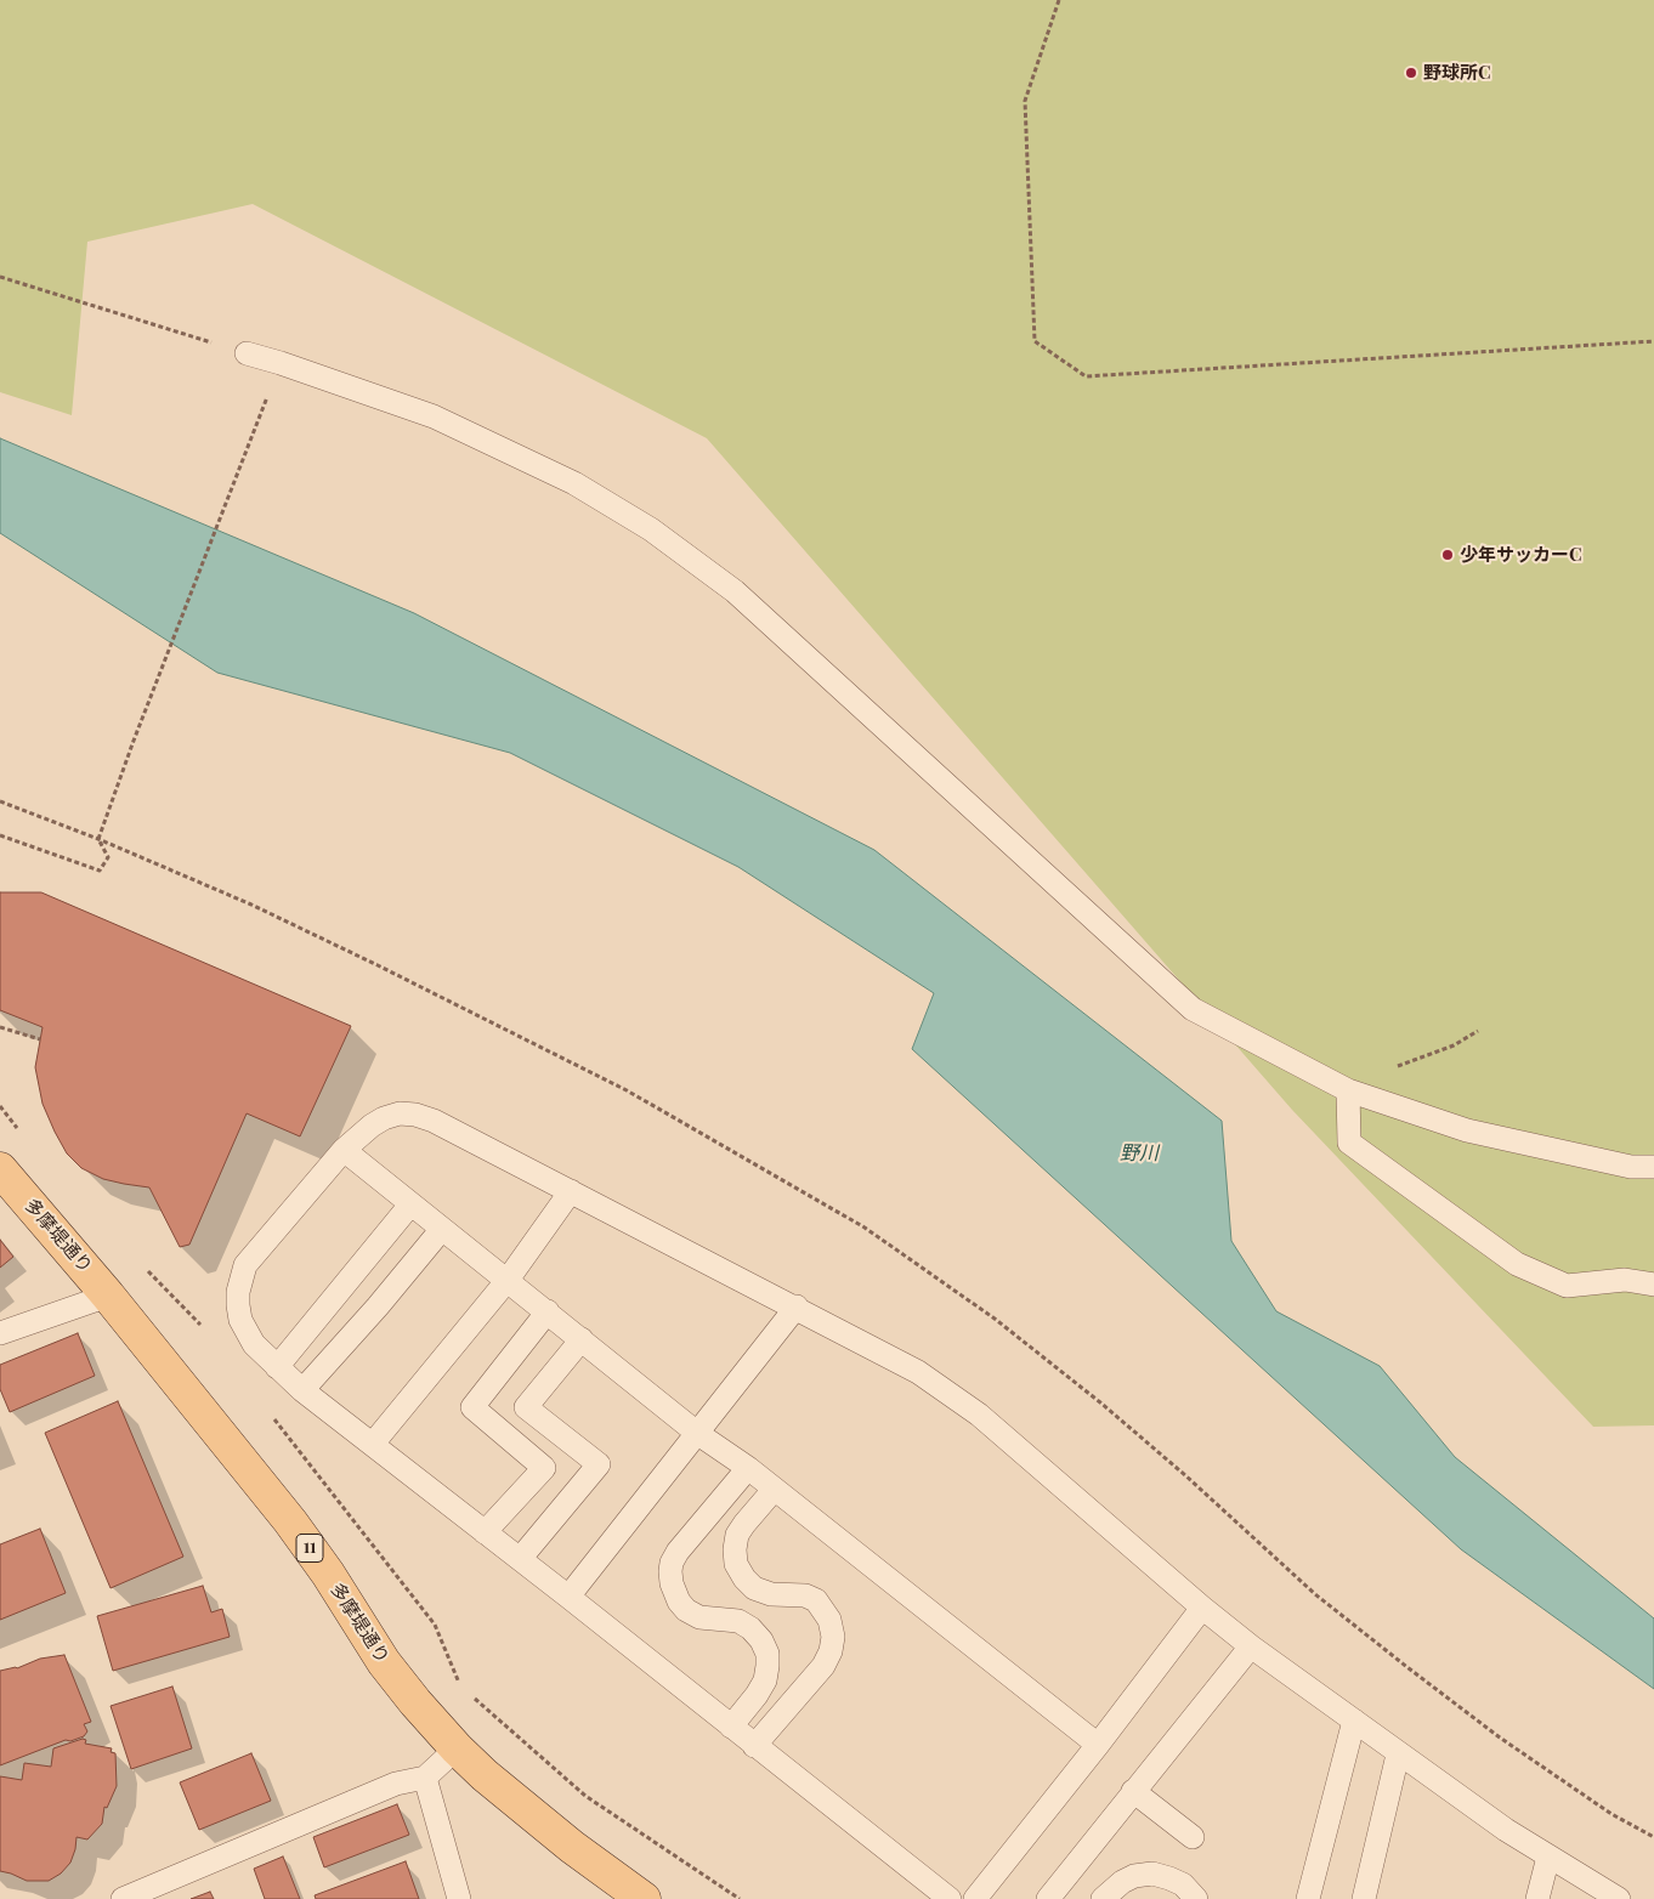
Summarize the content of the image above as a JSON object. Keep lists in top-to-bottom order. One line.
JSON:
{"streets":{"main road":["多摩堤通り","11"]},"water":["野川"],"places":["野球所C","少年サッカーC"]}
